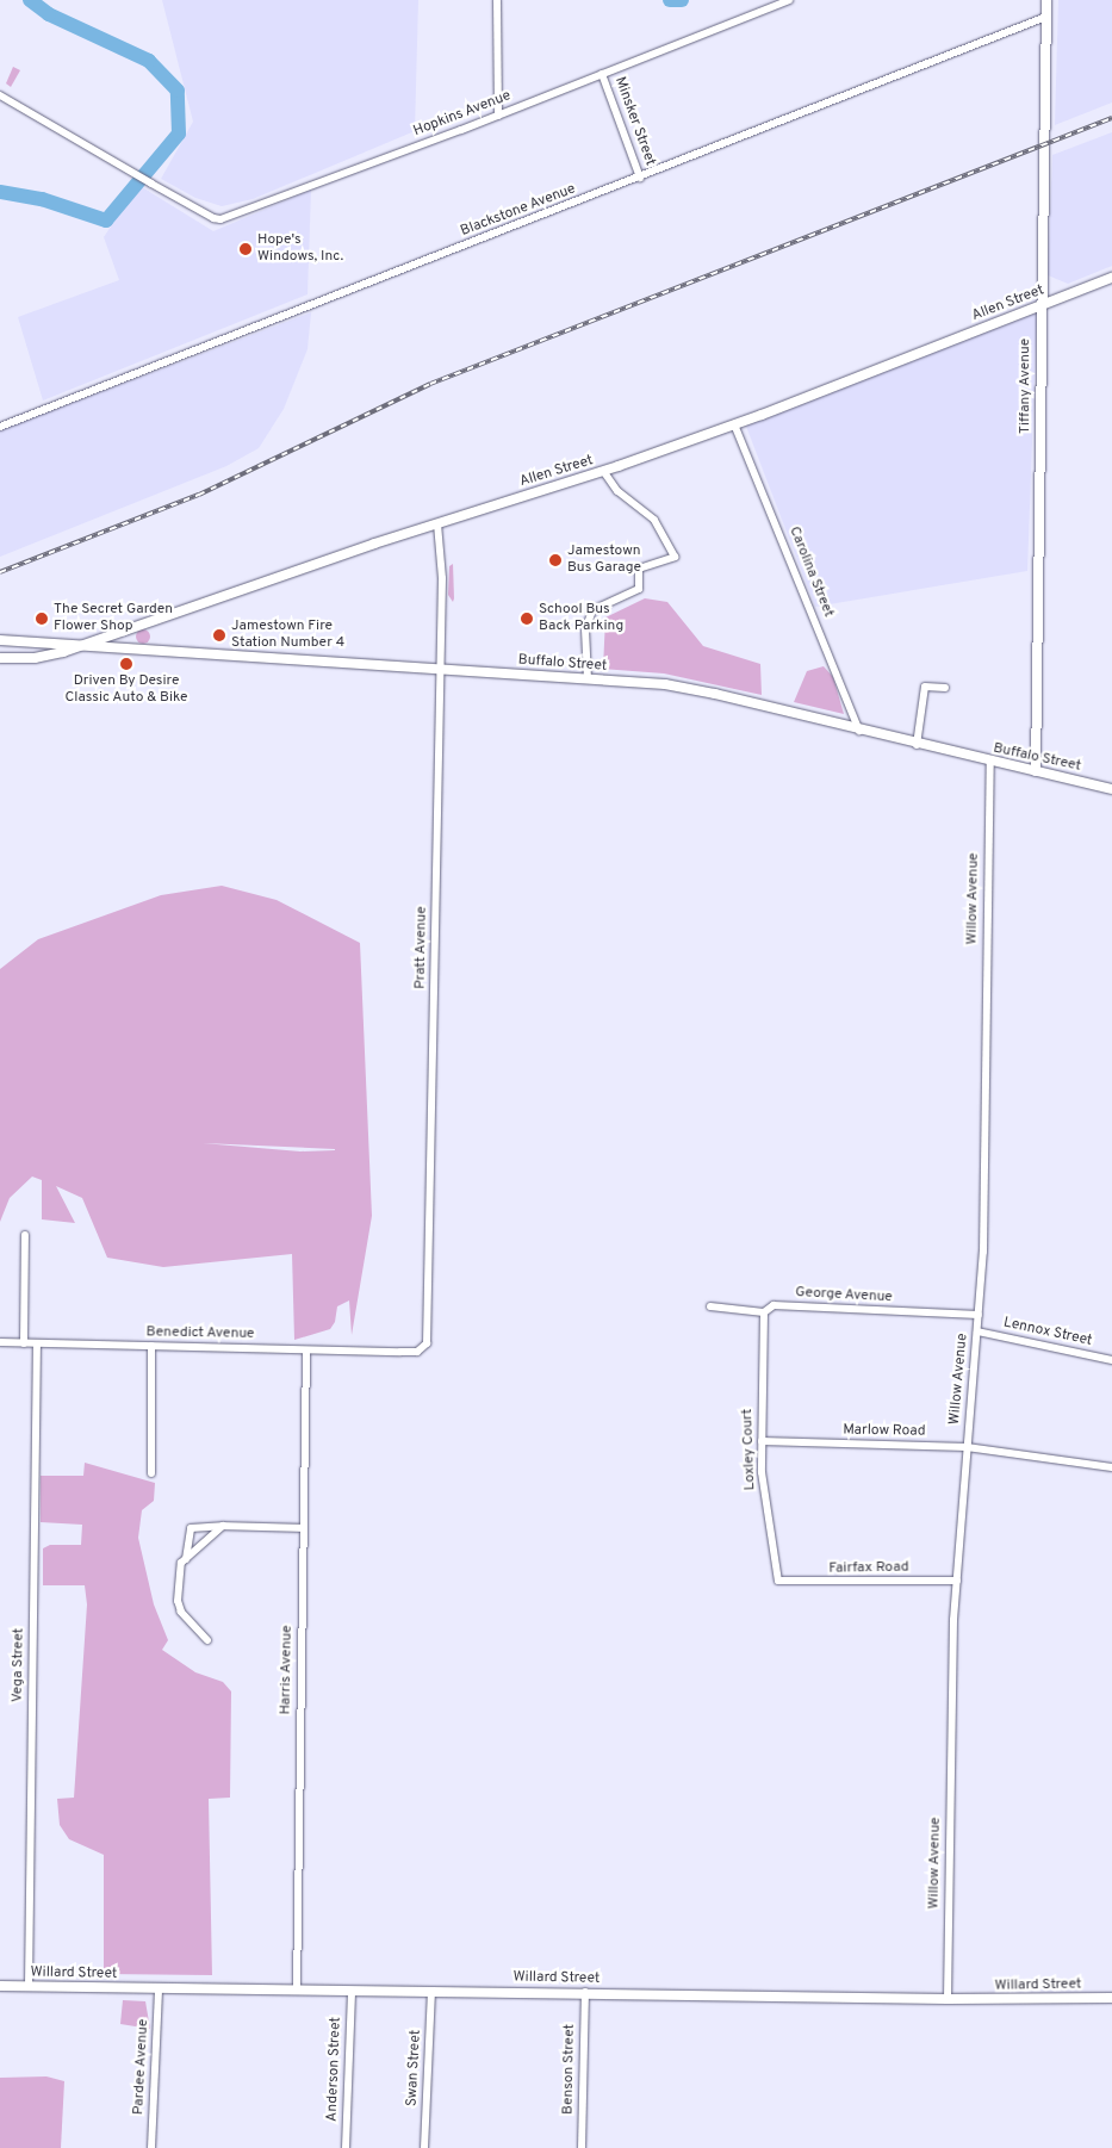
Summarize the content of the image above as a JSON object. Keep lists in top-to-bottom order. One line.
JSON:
{"streets":{"street":["Hopkins Avenue","Minsker Street","Blackstone Avenue","Allen Street","Tiffany Avenue","Carolina Street","Buffalo Street","Willow Avenue","Pratt Avenue","George Avenue","Lennox Street","Benedict Avenue","Marlow Road","Loxley Court","Fairfax Road","Vega Street","Harris Avenue","Willard Street","Pardee Avenue","Swan Street","Anderson Street","Benson Street"]},"crossings":[["Hopkins Avenue","Minsker Street"],["Minsker Street","Blackstone Avenue"],["Blackstone Avenue","Tiffany Avenue"],["Allen Street","Tiffany Avenue"],["Allen Street","Carolina Street"],["Allen Street","Buffalo Street"],["Allen Street","Pratt Avenue"],["Tiffany Avenue","Buffalo Street"],["Carolina Street","Buffalo Street"],["Buffalo Street","Willow Avenue"],["Buffalo Street","Pratt Avenue"],["Willow Avenue","George Avenue"],["Willow Avenue","Lennox Street"],["Willow Avenue","Marlow Road"],["Willow Avenue","Fairfax Road"],["Willow Avenue","Willard Street"],["Pratt Avenue","Benedict Avenue"],["George Avenue","Loxley Court"],["Benedict Avenue","Vega Street"],["Benedict Avenue","Harris Avenue"],["Marlow Road","Loxley Court"],["Loxley Court","Fairfax Road"],["Vega Street","Willard Street"],["Harris Avenue","Willard Street"],["Willard Street","Pardee Avenue"],["Willard Street","Swan Street"],["Willard Street","Anderson Street"],["Willard Street","Benson Street"]],"places":["Hope's Windows, Inc.","Jamestown Bus Garage","The Secret Garden Flower Shop","School Bus Back Parking","Jamestown Fire Station Number 4","Driven By Desire Classic Auto & Bike"]}
